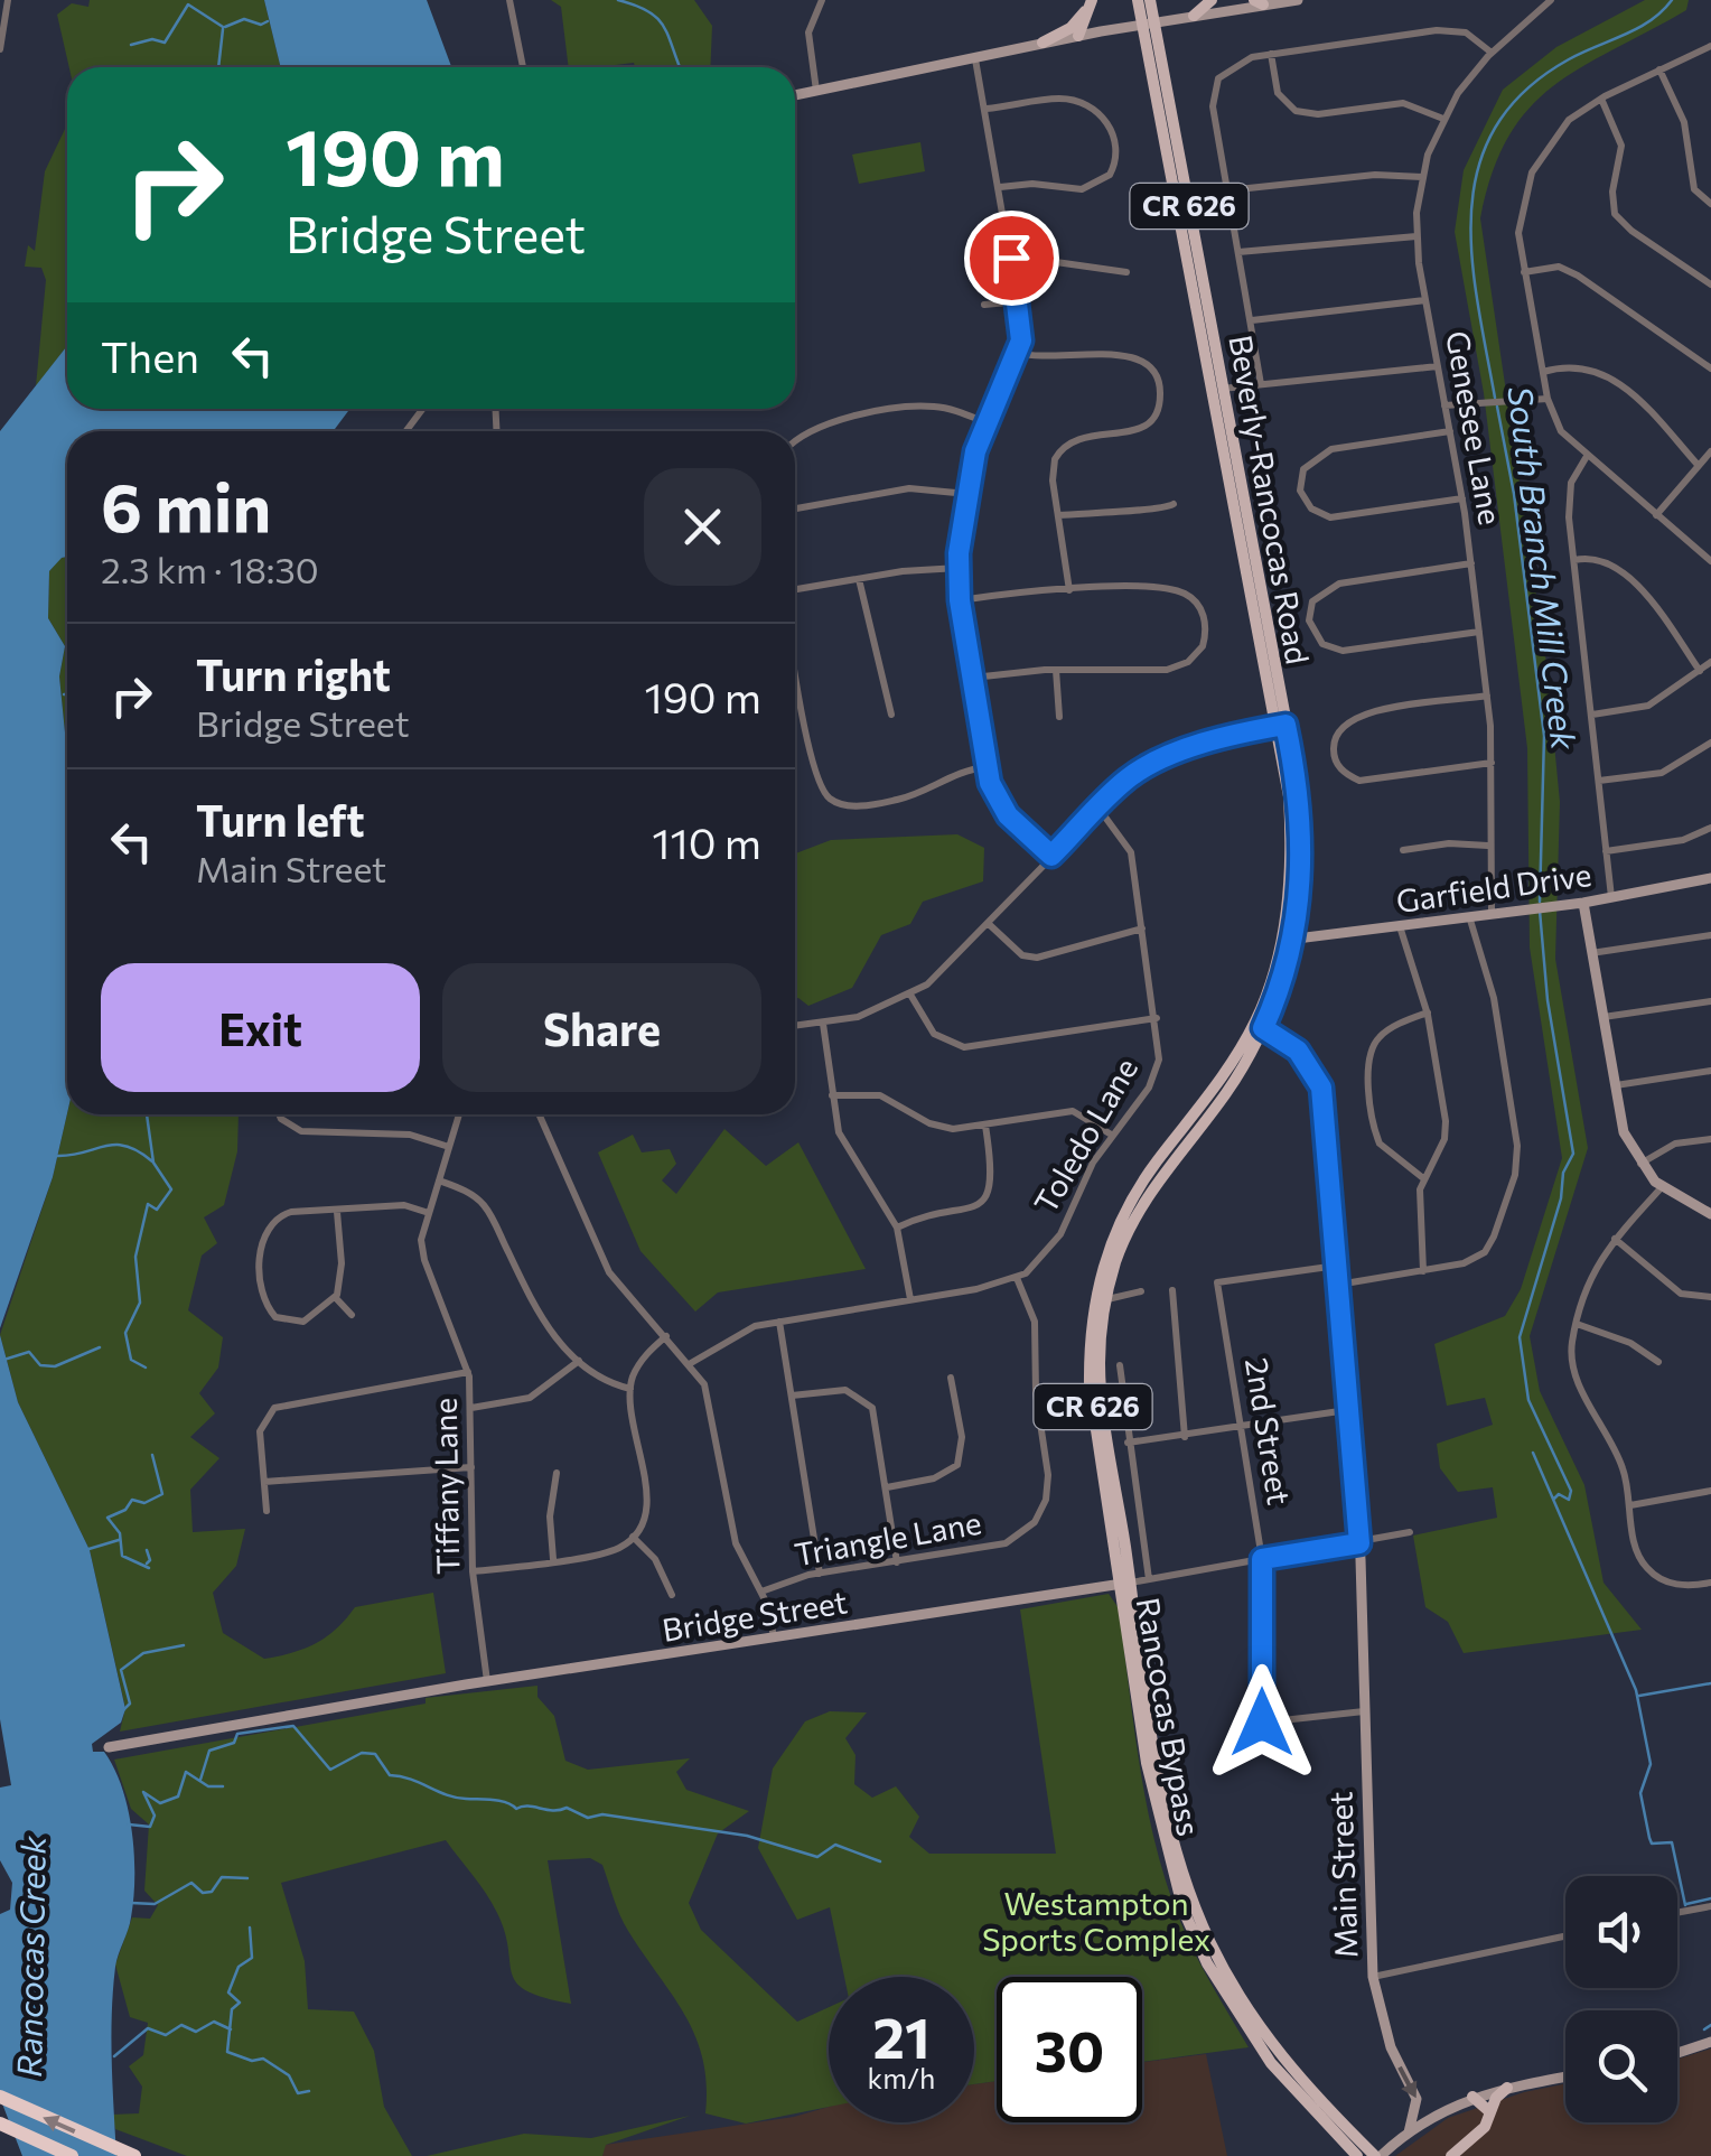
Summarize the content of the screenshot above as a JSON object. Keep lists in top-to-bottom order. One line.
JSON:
{"streets":{"main road":["CR 626","Beverly-Rancocas Road","Rancocas Bypass"],"street":["Genesee Lane","Garfield Drive","Toledo Lane","2nd Street","Tiffany Lane","Triangle Lane","Bridge Street","Main Street"]},"crossings":[["Genesee Lane","Garfield Drive"],["Beverly-Rancocas Road","Garfield Drive"],["Beverly-Rancocas Road","Rancocas Bypass"],["Beverly-Rancocas Road","Main Street"],["Toledo Lane","Triangle Lane"],["2nd Street","Bridge Street"],["2nd Street","Main Street"],["Tiffany Lane","Bridge Street"],["Bridge Street","Rancocas Bypass"],["Bridge Street","Main Street"]],"water":["South Branch Mill Creek","Rancocas Creek"],"parks":["Westampton Sports Complex"],"page":{"turn":["190 m","Bridge Street"],"then":"Then","heading":["6 min","2.3 km · 18:30"],"list":[{"name":"Turn right","note":"Bridge Street","value":"190 m"},{"name":"Turn left","note":"Main Street","value":"110 m"}],"buttons":["Exit","Share"],"speed":"21 km/h","limit":"30"}}
